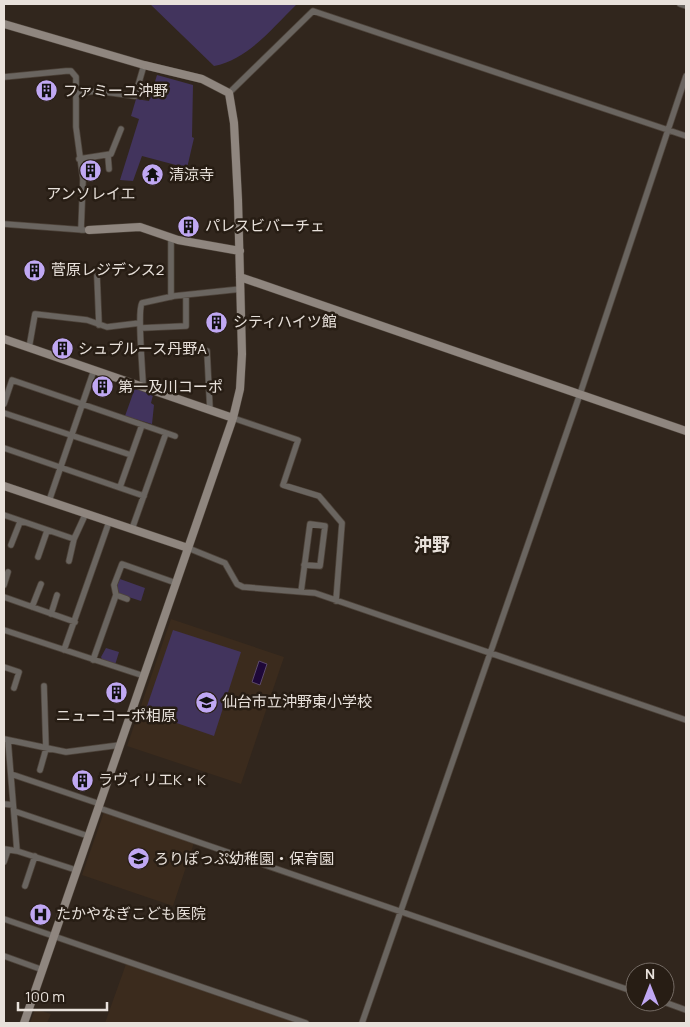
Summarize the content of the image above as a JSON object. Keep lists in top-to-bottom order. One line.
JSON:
{"districts":["沖野"],"places":{"building":["ファミーユ沖野","アンソレイエ","パレスビバーチェ","菅原レジデンス2","シティハイツ館","シュプルース丹野A","第一及川コーポ","ニューコーポ相原","ラヴィリエK・K"],"temple":["清涼寺"],"school or university":["仙台市立沖野東小学校","ろりぽっぷ幼稚園・保育園"],"hospital":["たかやなぎこども医院"]},"scale_bar":"100 m","north":"top"}
